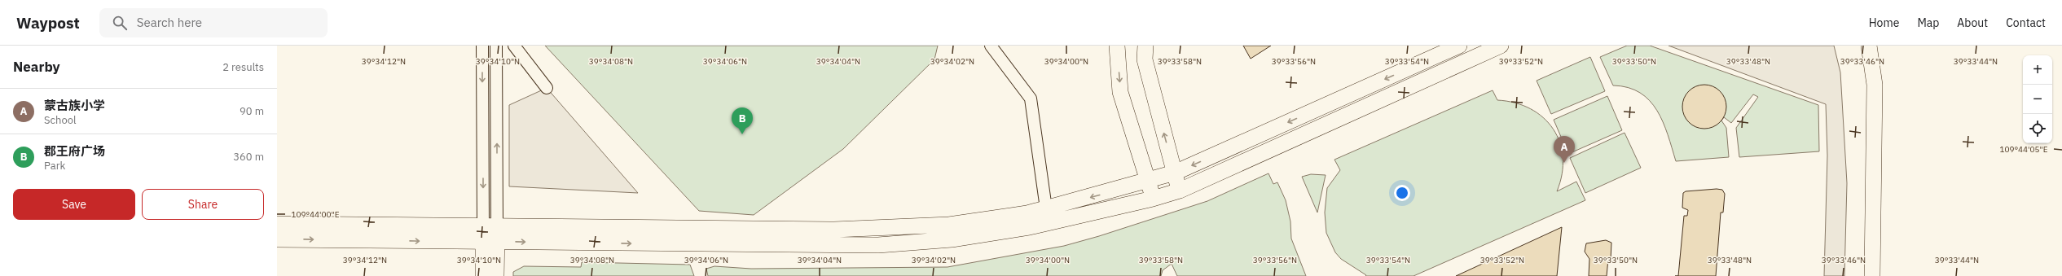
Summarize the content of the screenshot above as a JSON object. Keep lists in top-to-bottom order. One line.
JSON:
{"page":{"header":"Waypost","search":"Search here","nav":["Home","Map","About","Contact"],"heading":["Nearby","2 results"],"map_buttons":["+","−"],"list":[{"mark":"A","name":"蒙古族小学","note":"School","value":"90 m"},{"mark":"B","name":"郡王府广场","note":"Park","value":"360 m"}],"pins":["B","A"],"buttons":["Save","Share"]},"coordinates":["39°34'12\"N","39°34'10\"N","39°34'08\"N","39°34'06\"N","39°34'02\"N","39°34'00\"N","39°33'58\"N","39°33'56\"N","39°33'44\"N","39°34'04\"N","39°33'54\"N","39°33'52\"N","39°33'50\"N","39°33'48\"N","39°33'46\"N","109°44'05\"E","109°44'00\"E"]}
